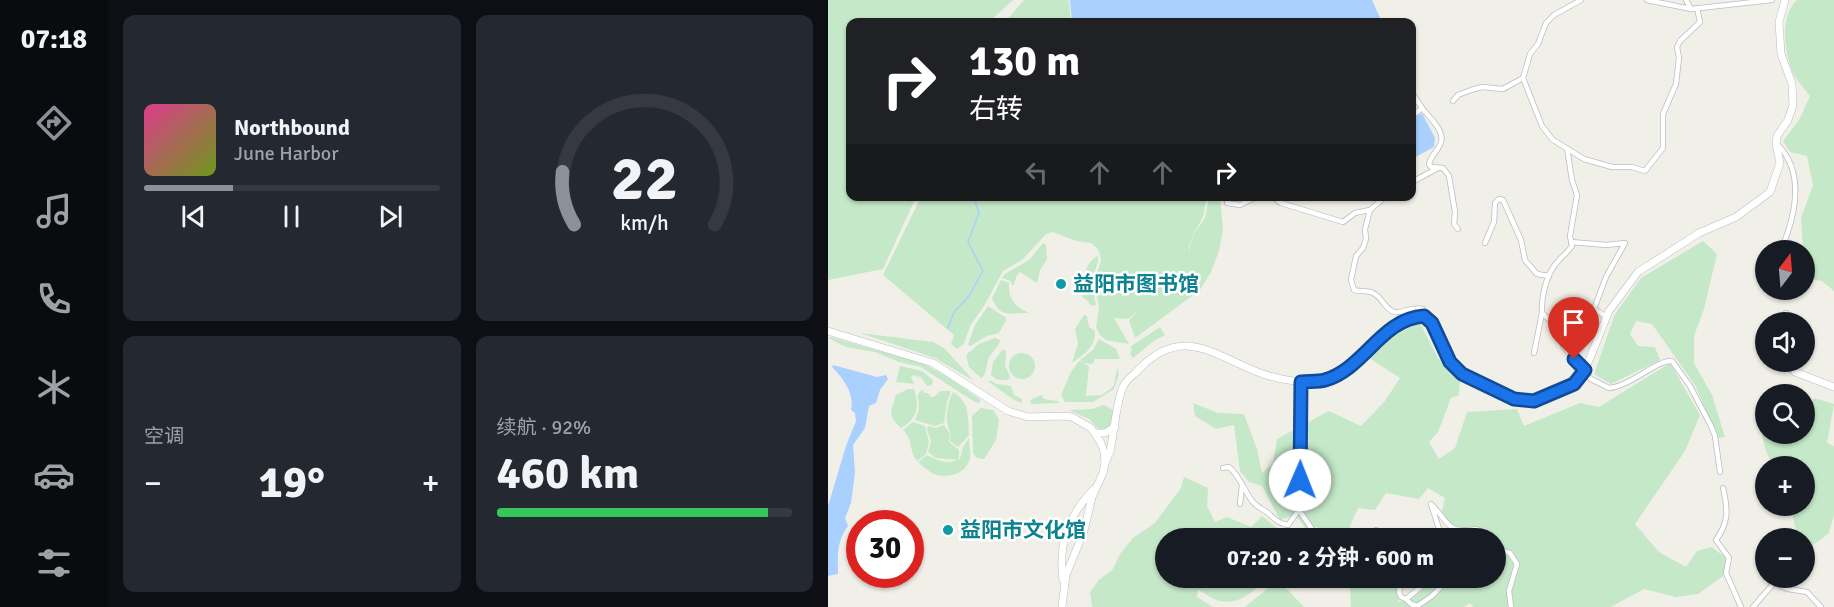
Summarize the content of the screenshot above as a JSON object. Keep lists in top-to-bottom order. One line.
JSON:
{"places":["益阳市图书馆","益阳市文化馆"],"north":"top","page":{"tabs":"07:18","turn":["130 m","右转"],"song":["Northbound","June Harbor"],"map_buttons":["+","−"],"tile":["空调",["续航 · 92%","460 km"]],"heat":["−","19°","+"],"limit":"30","trip":"07:20 · 2 分钟 · 600 m","gauge":["22","km/h"]}}
